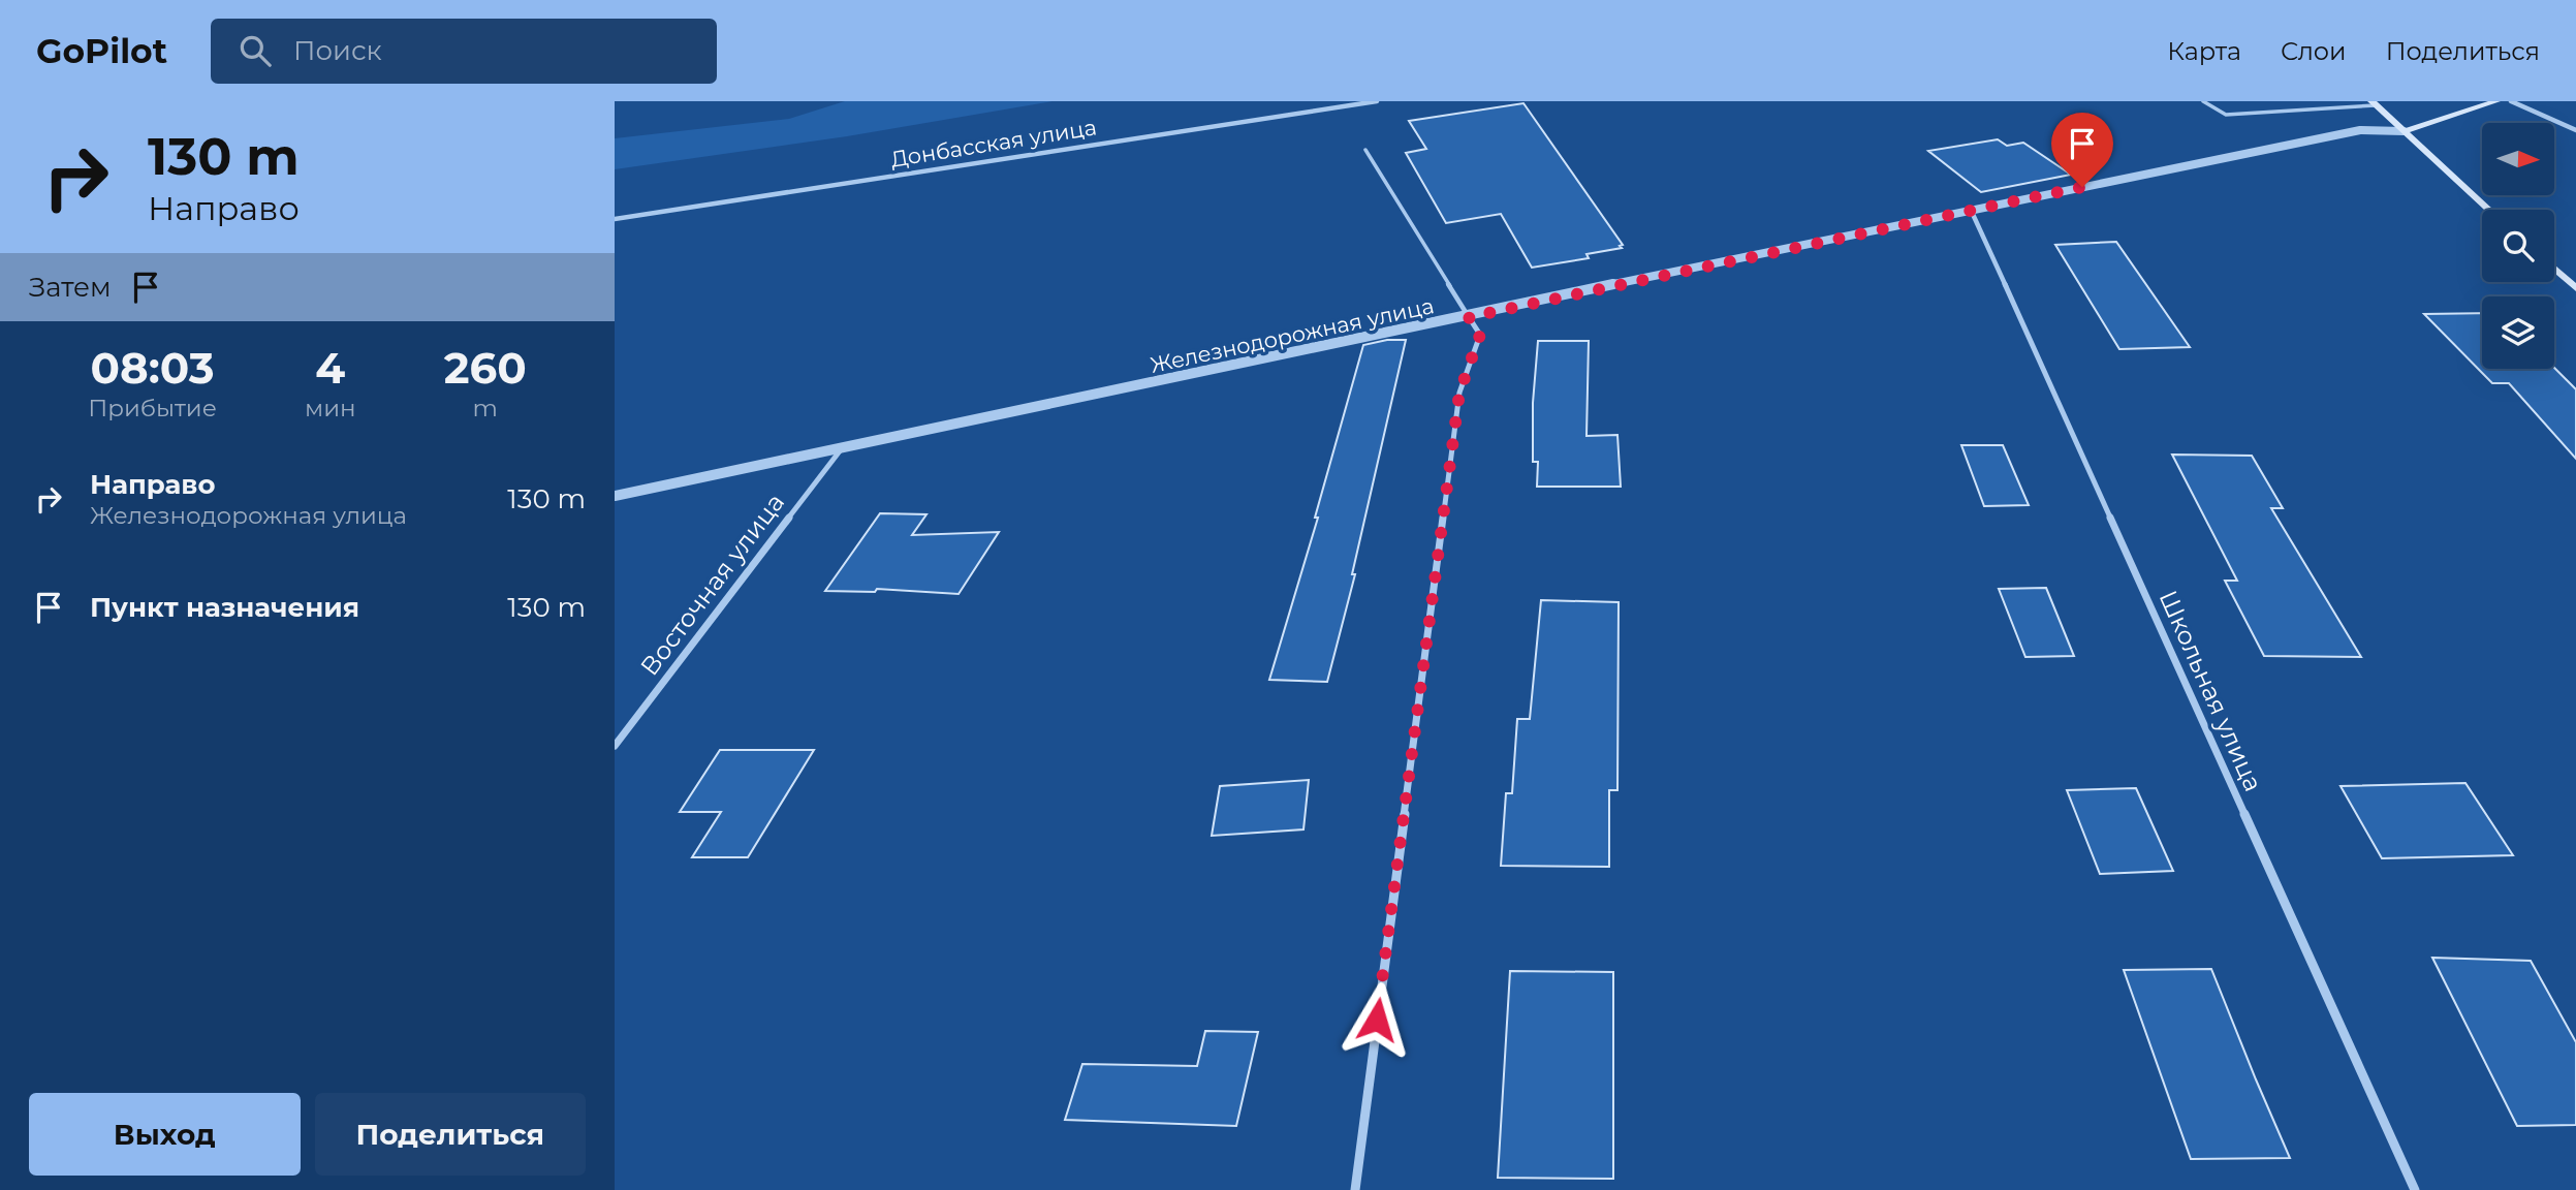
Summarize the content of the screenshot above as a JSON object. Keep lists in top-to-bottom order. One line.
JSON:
{"streets":{"street":["Донбасская улица","Железнодорожная улица","Восточная улица","Школьная улица"]},"crossings":[["Железнодорожная улица","Восточная улица"],["Железнодорожная улица","Школьная улица"]],"north":"right","page":{"header":"GoPilot","search":"Поиск","nav":["Карта","Слои","Поделиться"],"turn":["130 m","Направо"],"then":"Затем","eta":["08:03","Прибытие","4","мин","260","m"],"list":[{"name":"Направо","note":"Железнодорожная улица","value":"130 m"},{"name":"Пункт назначения","value":"130 m"}],"buttons":["Выход","Поделиться"]}}
